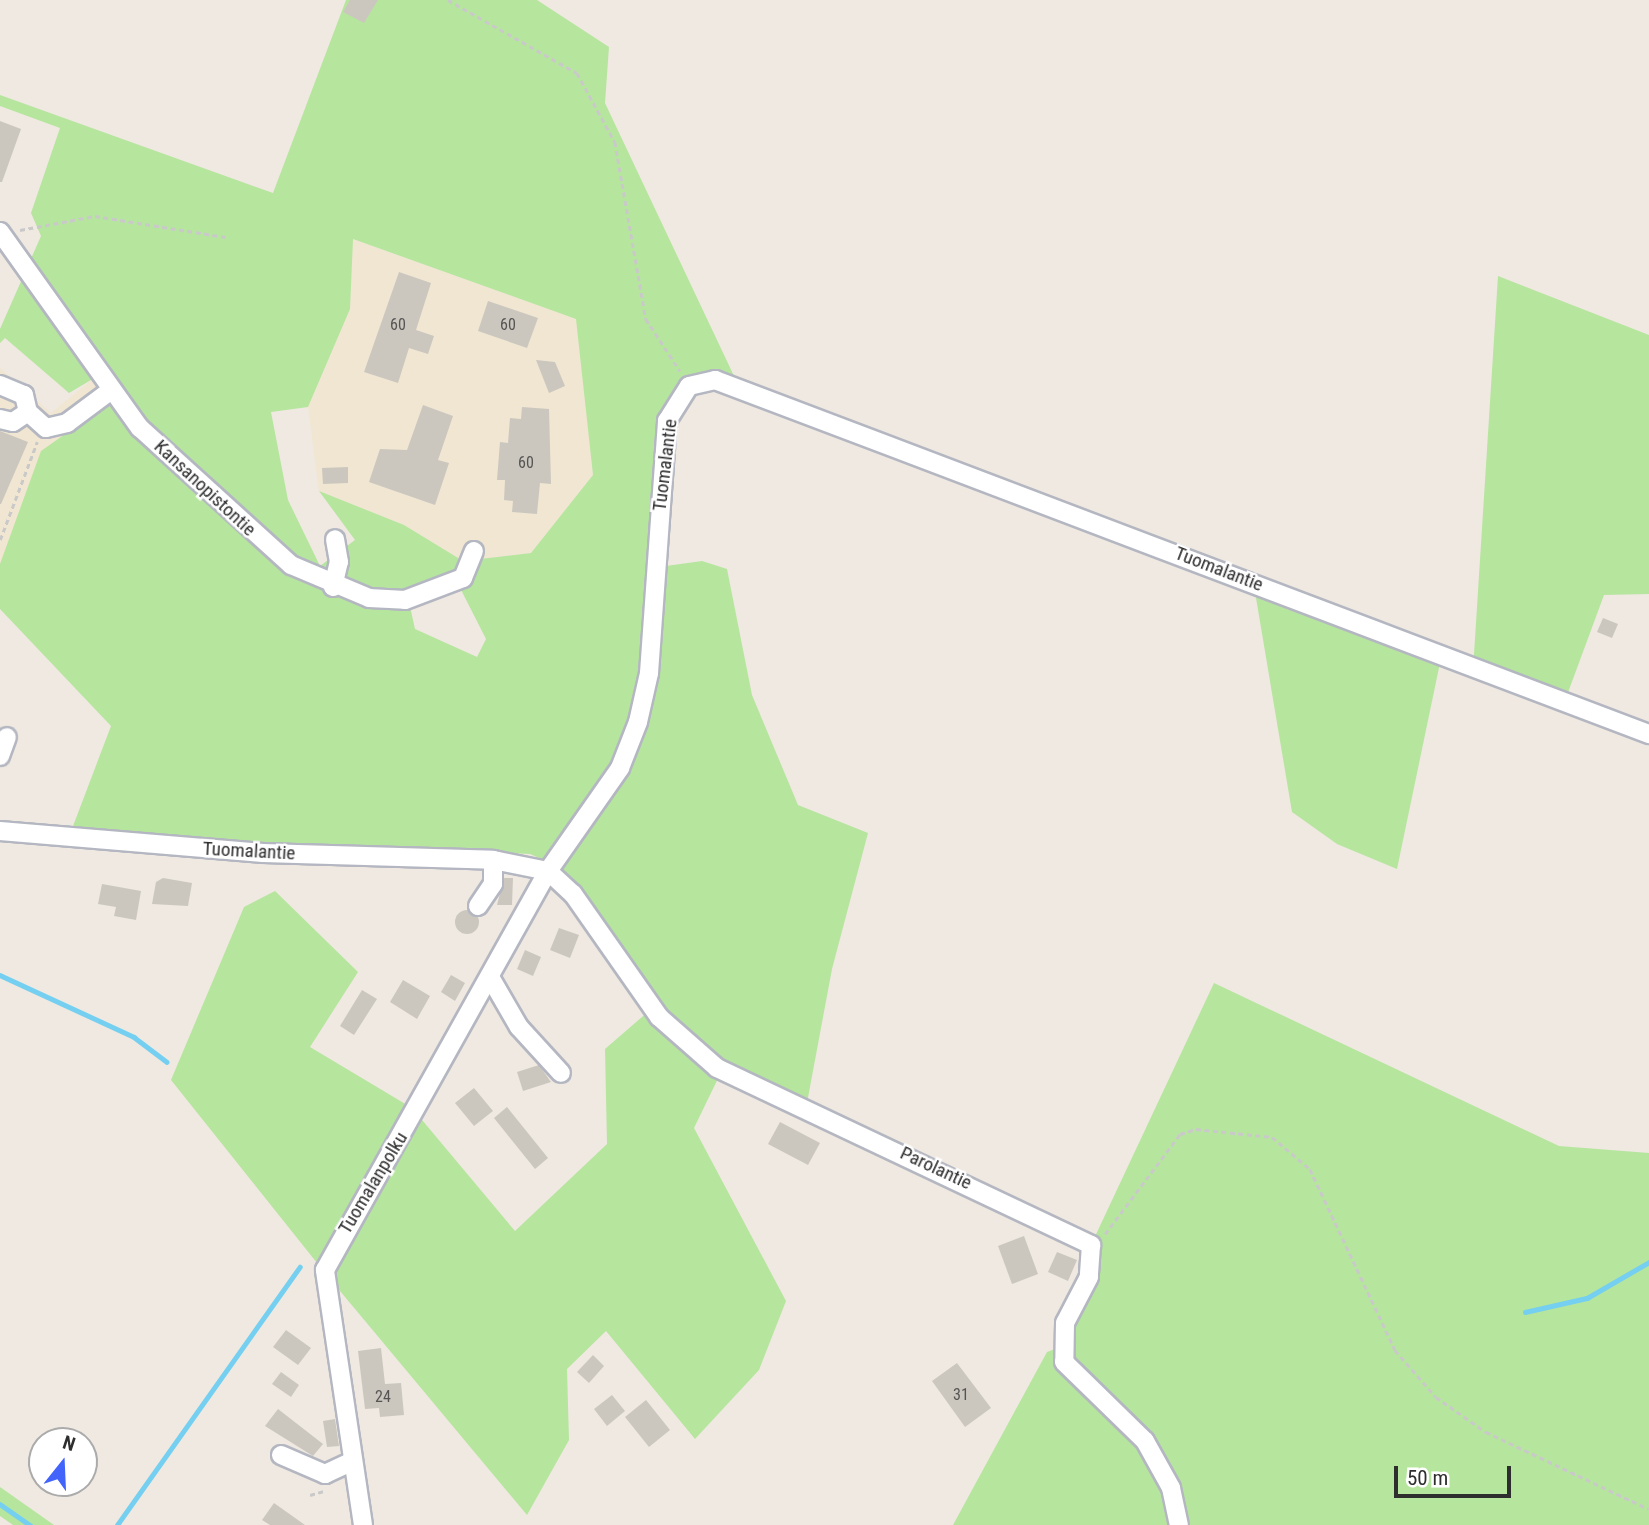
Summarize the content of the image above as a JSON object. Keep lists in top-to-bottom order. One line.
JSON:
{"streets":{"street":["Tuomalantie","Kansanopistontie","Parolantie","Tuomalanpolku"]},"crossings":[["Tuomalantie","Parolantie"],["Tuomalantie","Tuomalanpolku"],["Parolantie","Tuomalanpolku"]],"house_numbers":["60","60","60","31","24"],"scale_bar":"50 m","north":"top"}
